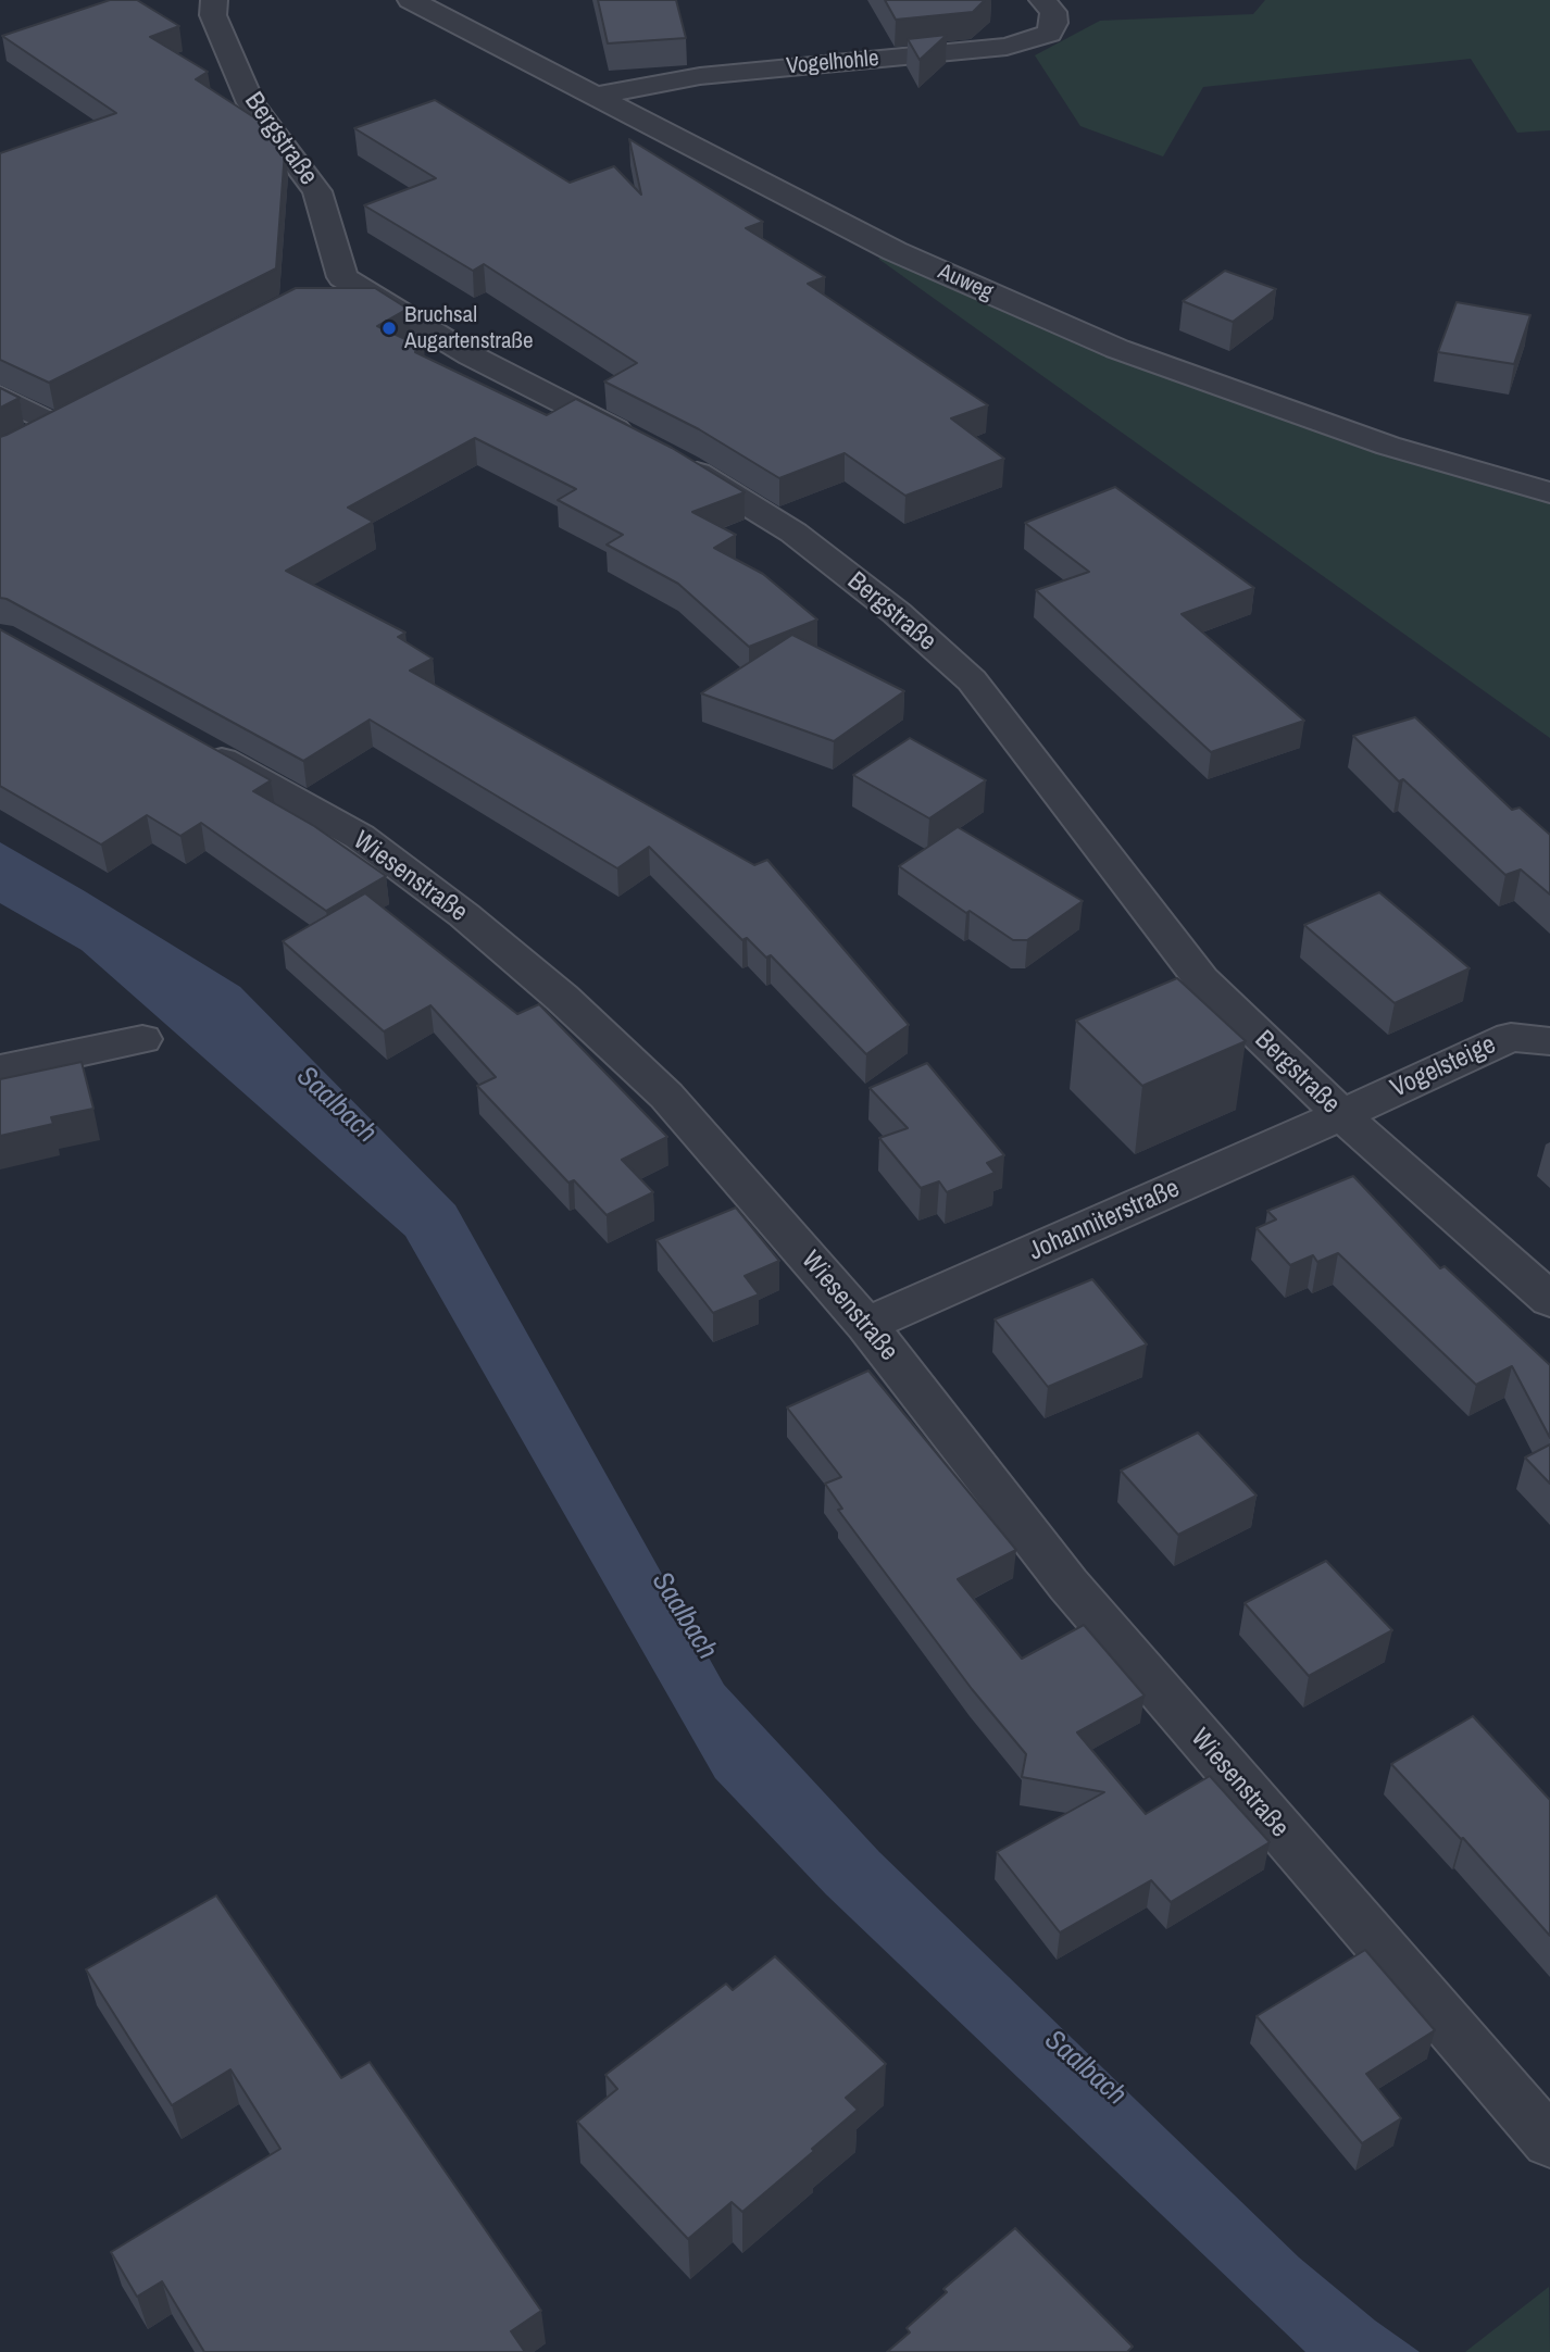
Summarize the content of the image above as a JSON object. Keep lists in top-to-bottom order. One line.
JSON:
{"streets":{"street":["Vogelhohle","Bergstraße","Auweg","Wiesenstraße","Vogelsteige","Johanniterstraße"]},"crossings":[["Vogelhohle","Auweg"],["Bergstraße","Vogelsteige"],["Bergstraße","Johanniterstraße"],["Wiesenstraße","Johanniterstraße"],["Vogelsteige","Johanniterstraße"]],"water":["Saalbach"],"places":["Bruchsal Augartenstraße"]}
